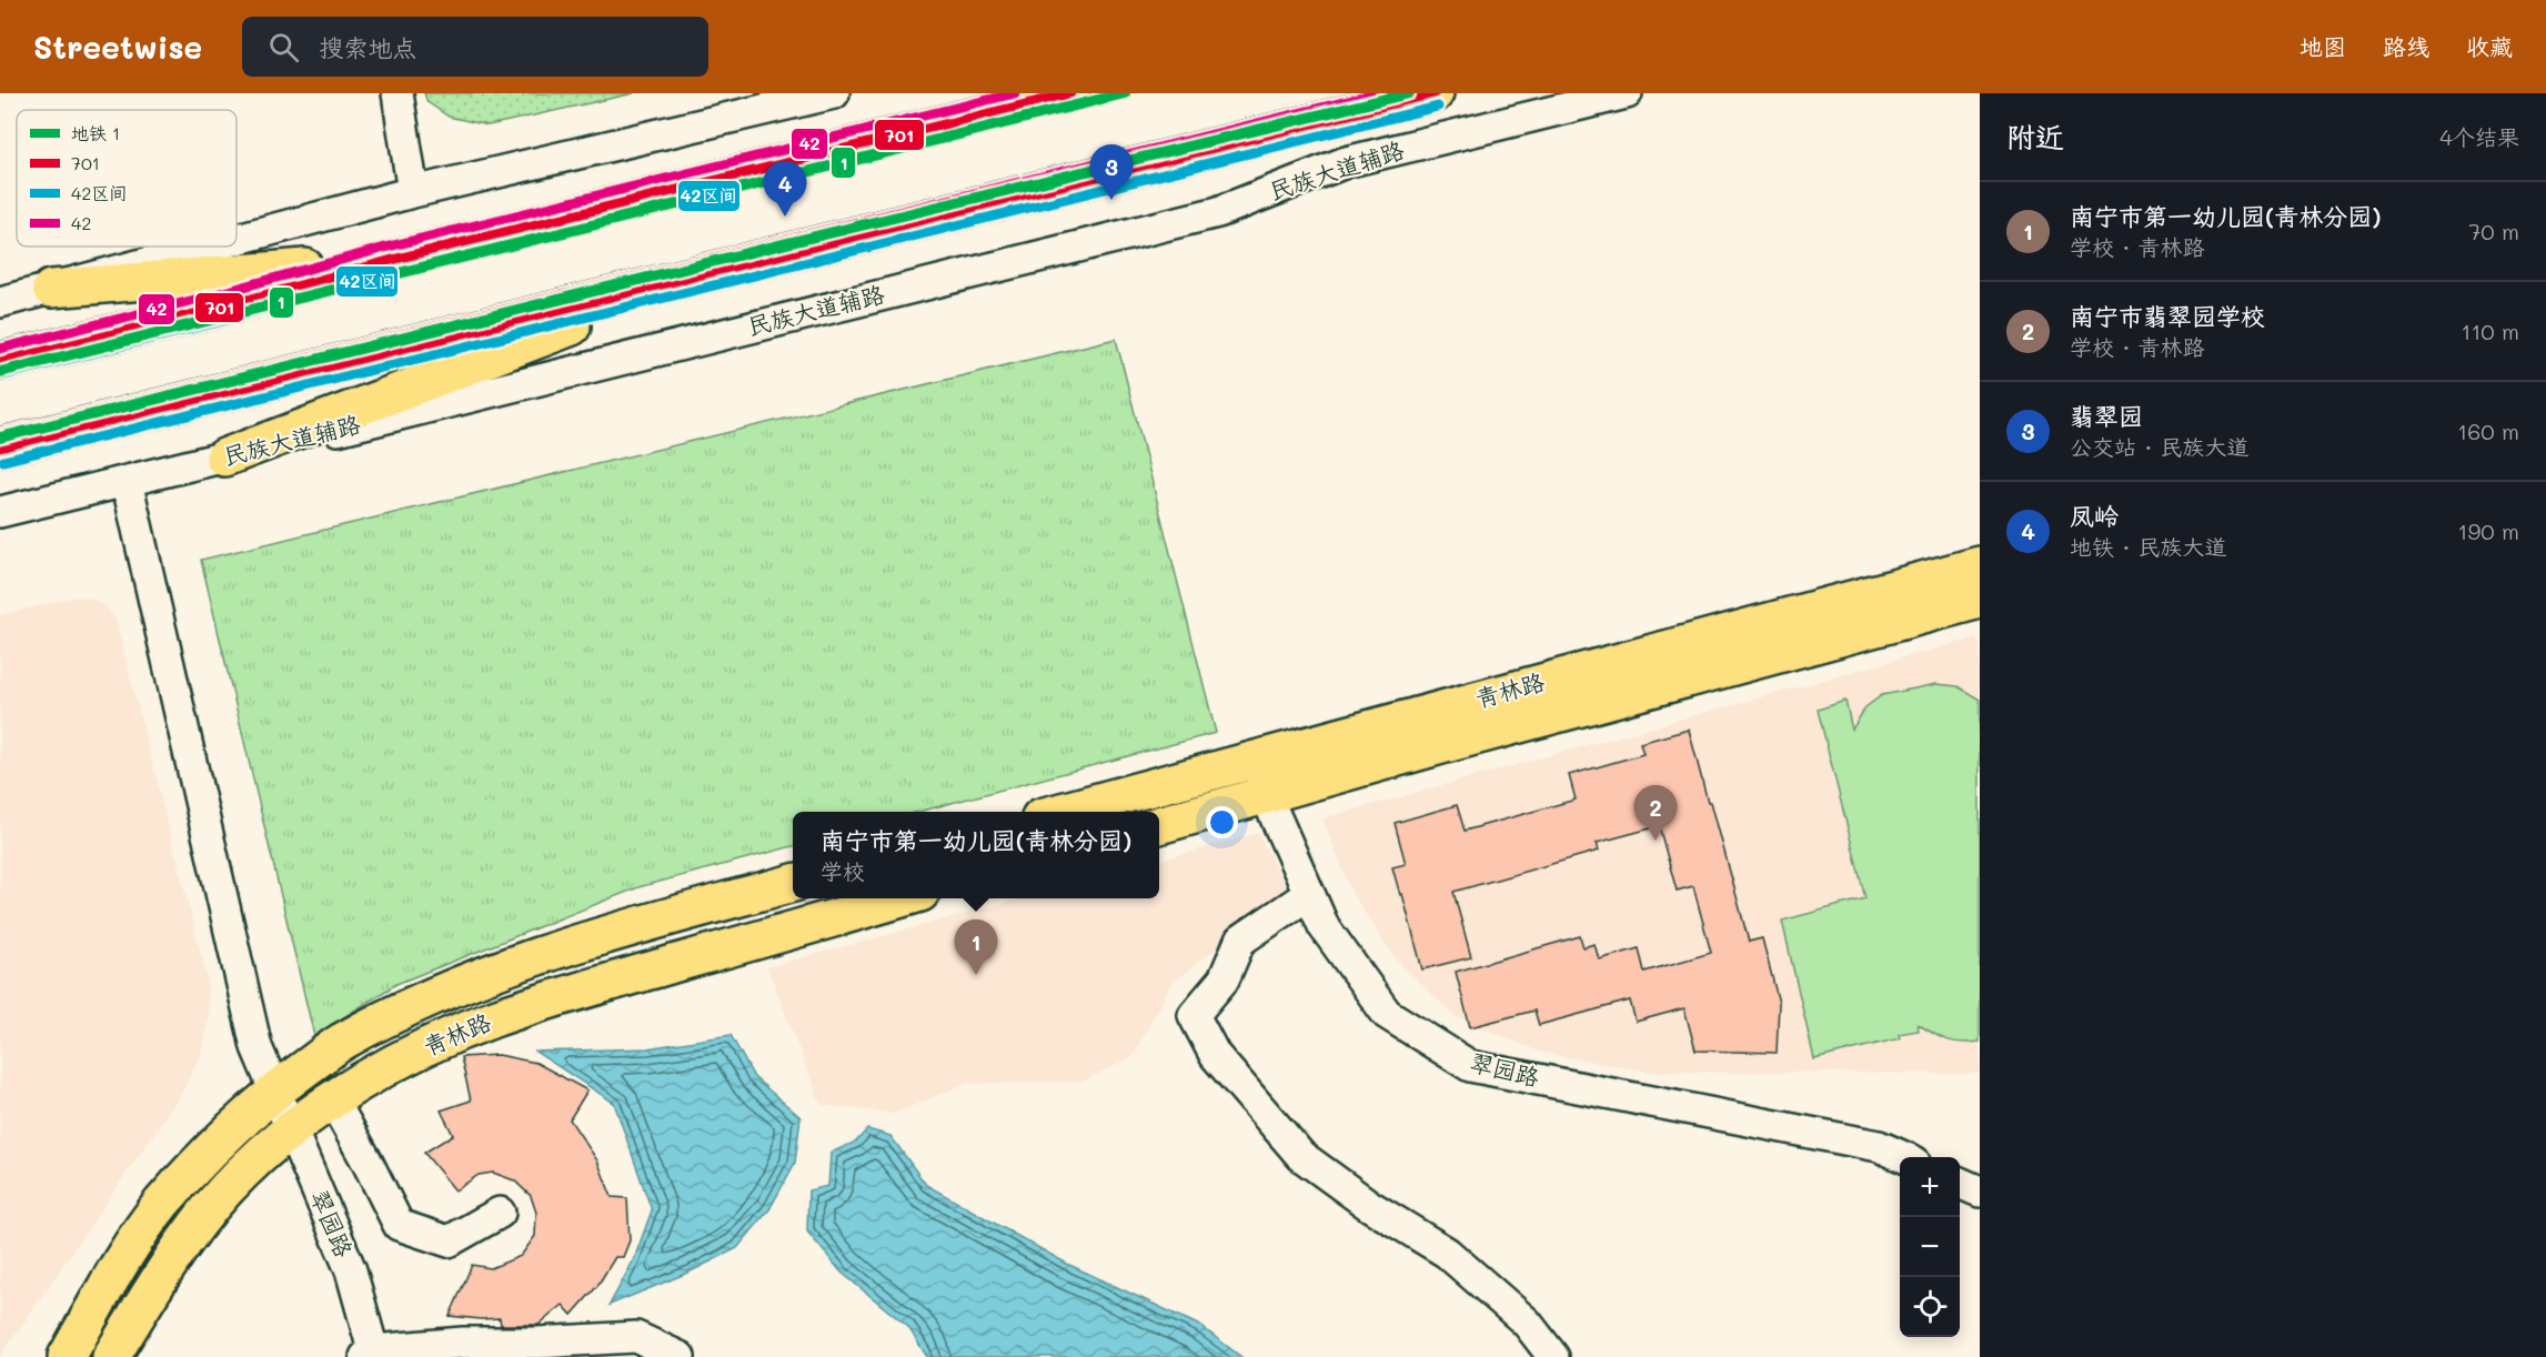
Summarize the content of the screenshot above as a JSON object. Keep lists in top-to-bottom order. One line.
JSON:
{"streets":{"main road":["青林路"],"street":["民族大道辅路","翠园路"]},"crossings":[["民族大道辅路","翠园路"],["青林路","翠园路"]],"lines":["metro line 1","transit line 701","transit line 42","transit line 42区间"],"legend":["地铁 1","701","42区间","42"],"page":{"header":"Streetwise","search":"搜索地点","nav":["地图","路线","收藏"],"heading":["附近","4个结果"],"pins":["3","4","2","1"],"list":[{"mark":"1","name":"南宁市第一幼儿园(青林分园)","note":"学校 · 青林路","value":"70 m"},{"mark":"2","name":"南宁市翡翠园学校","note":"学校 · 青林路","value":"110 m"},{"mark":"3","name":"翡翠园","note":"公交站 · 民族大道","value":"160 m"},{"mark":"4","name":"凤岭","note":"地铁 · 民族大道","value":"190 m"}],"popup":["南宁市第一幼儿园(青林分园)","学校"],"map_buttons":["+","−"]}}
